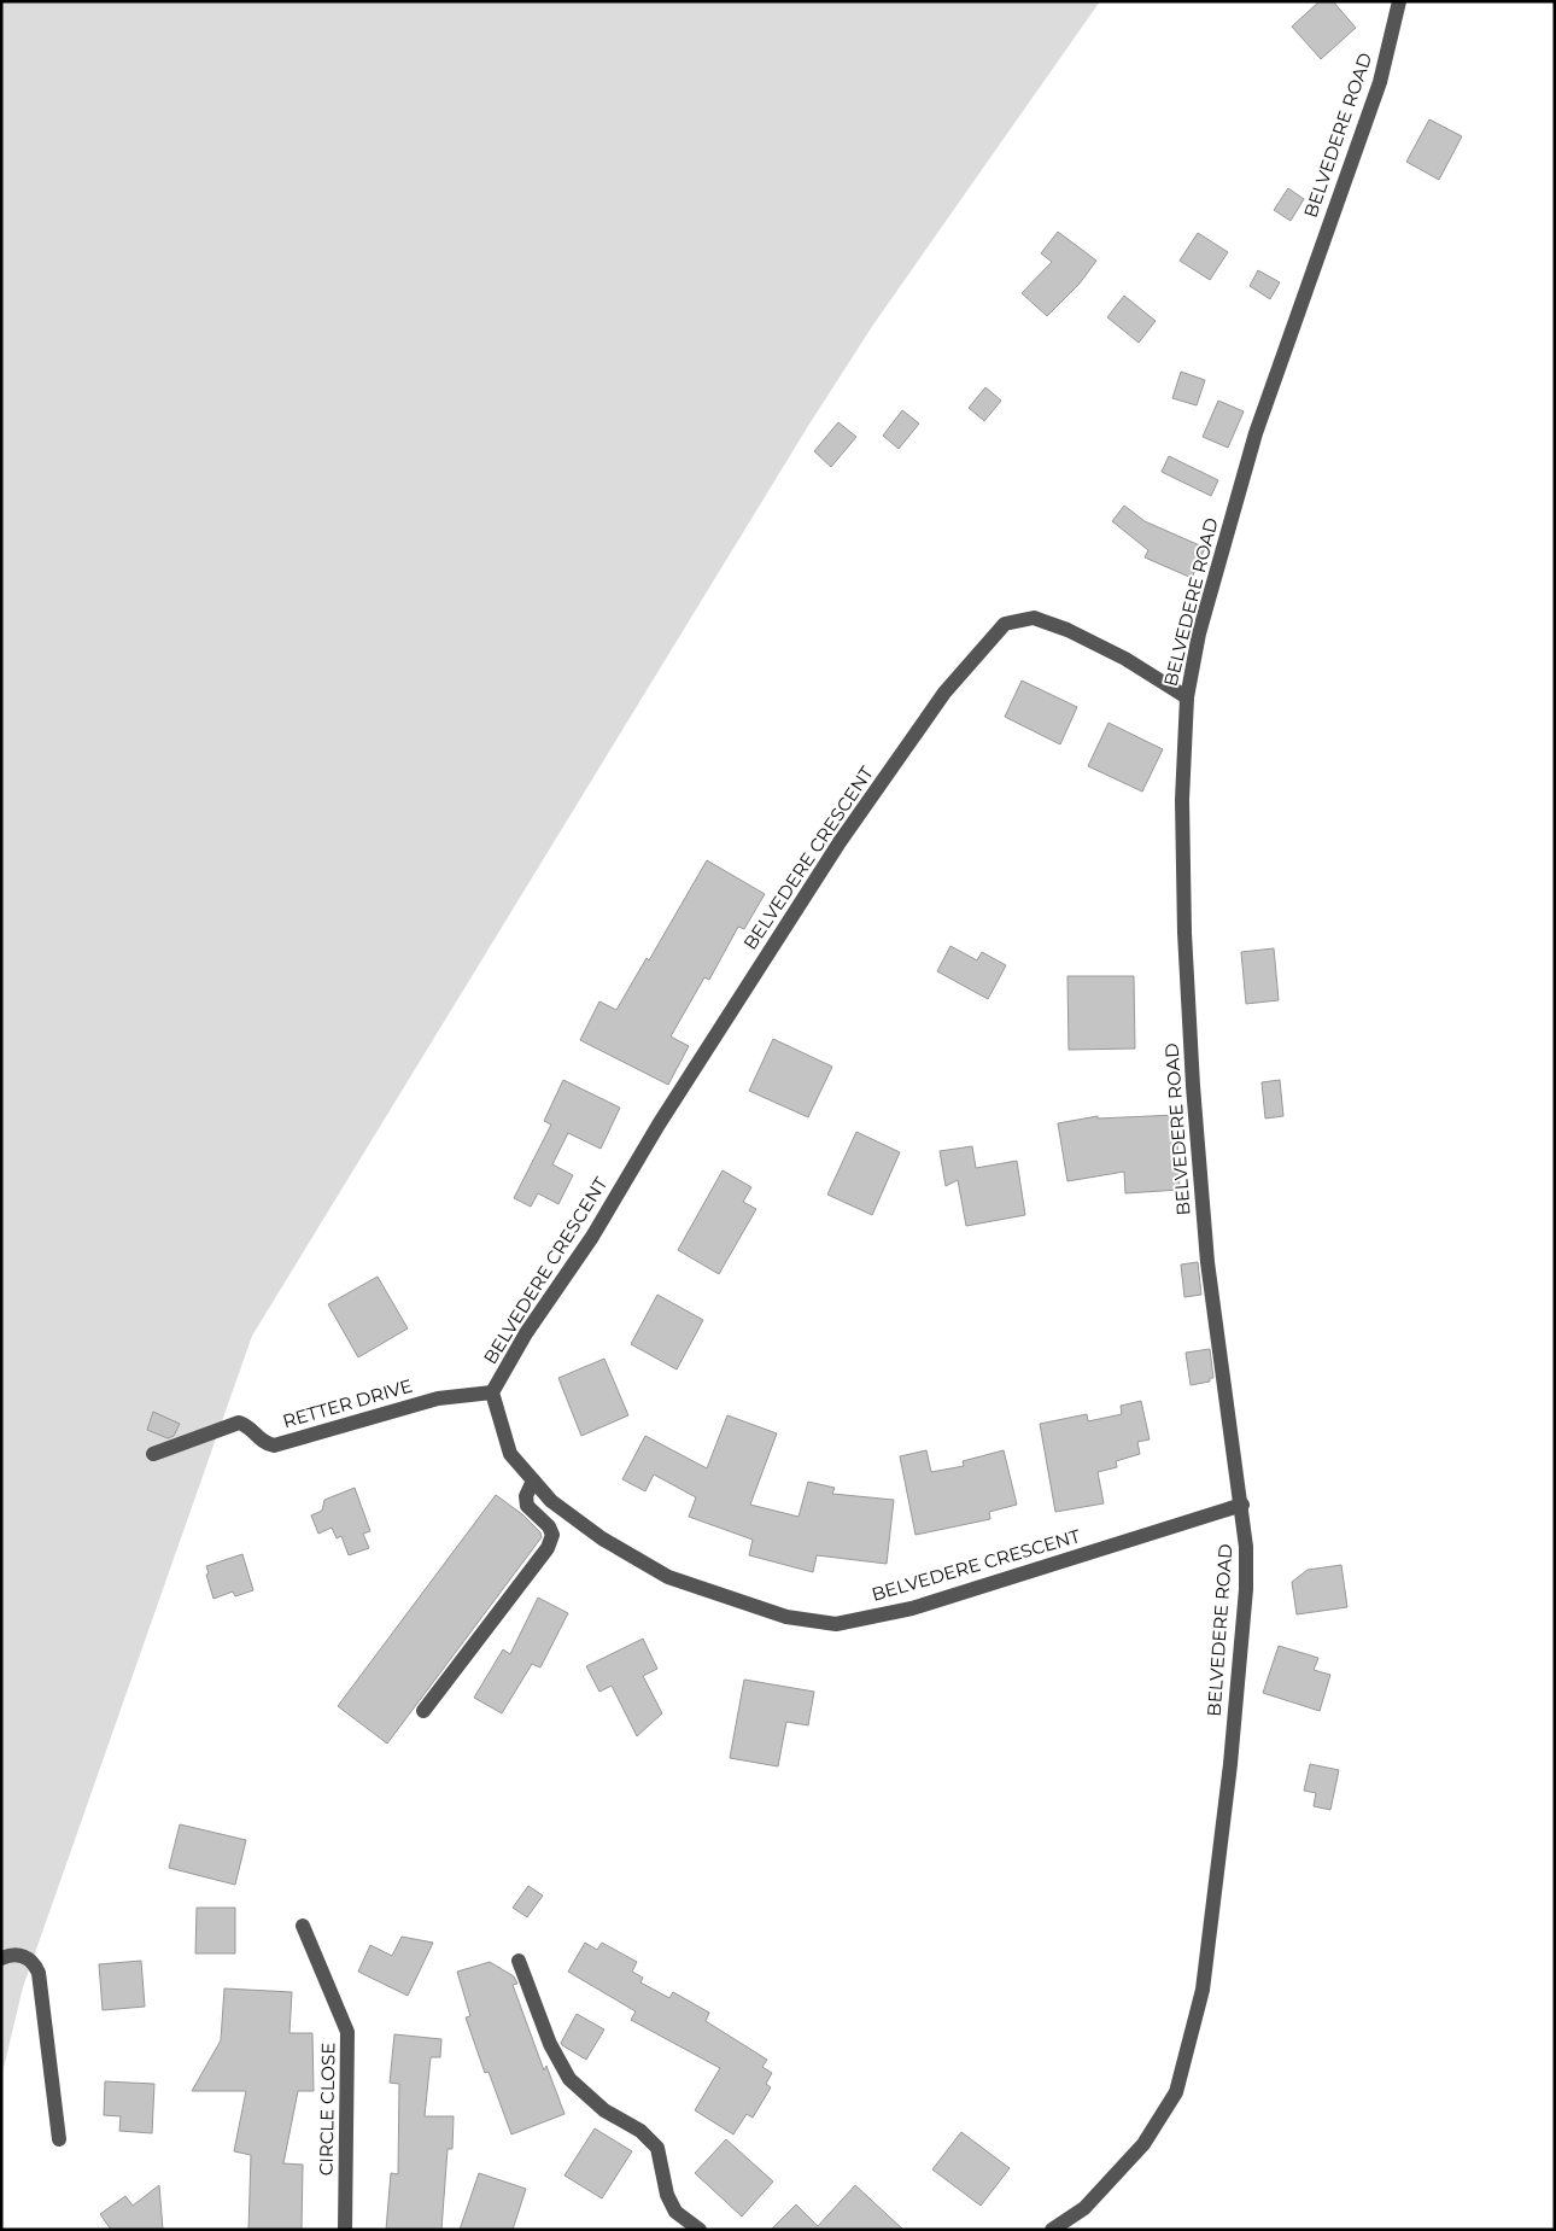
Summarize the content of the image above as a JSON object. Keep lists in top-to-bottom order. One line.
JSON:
{"streets":{"street":["BELVEDERE ROAD","BELVEDERE CRESCENT","RETTER DRIVE","CIRCLE CLOSE"]},"crossings":[["BELVEDERE ROAD","BELVEDERE CRESCENT"],["BELVEDERE CRESCENT","RETTER DRIVE"]]}
